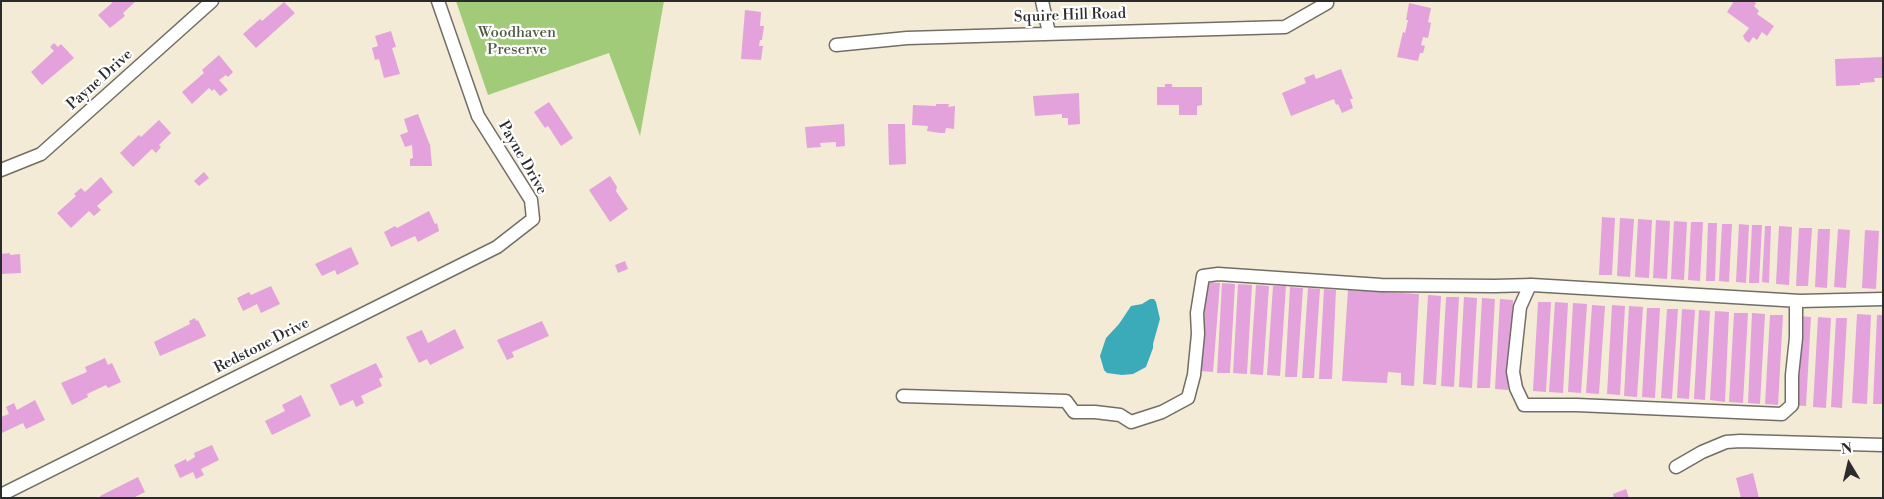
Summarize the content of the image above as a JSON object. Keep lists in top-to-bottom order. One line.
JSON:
{"streets":{"street":["Squire Hill Road","Payne Drive","Redstone Drive"]},"crossings":[["Payne Drive","Redstone Drive"]],"parks":["Woodhaven Preserve"],"north":"top"}
